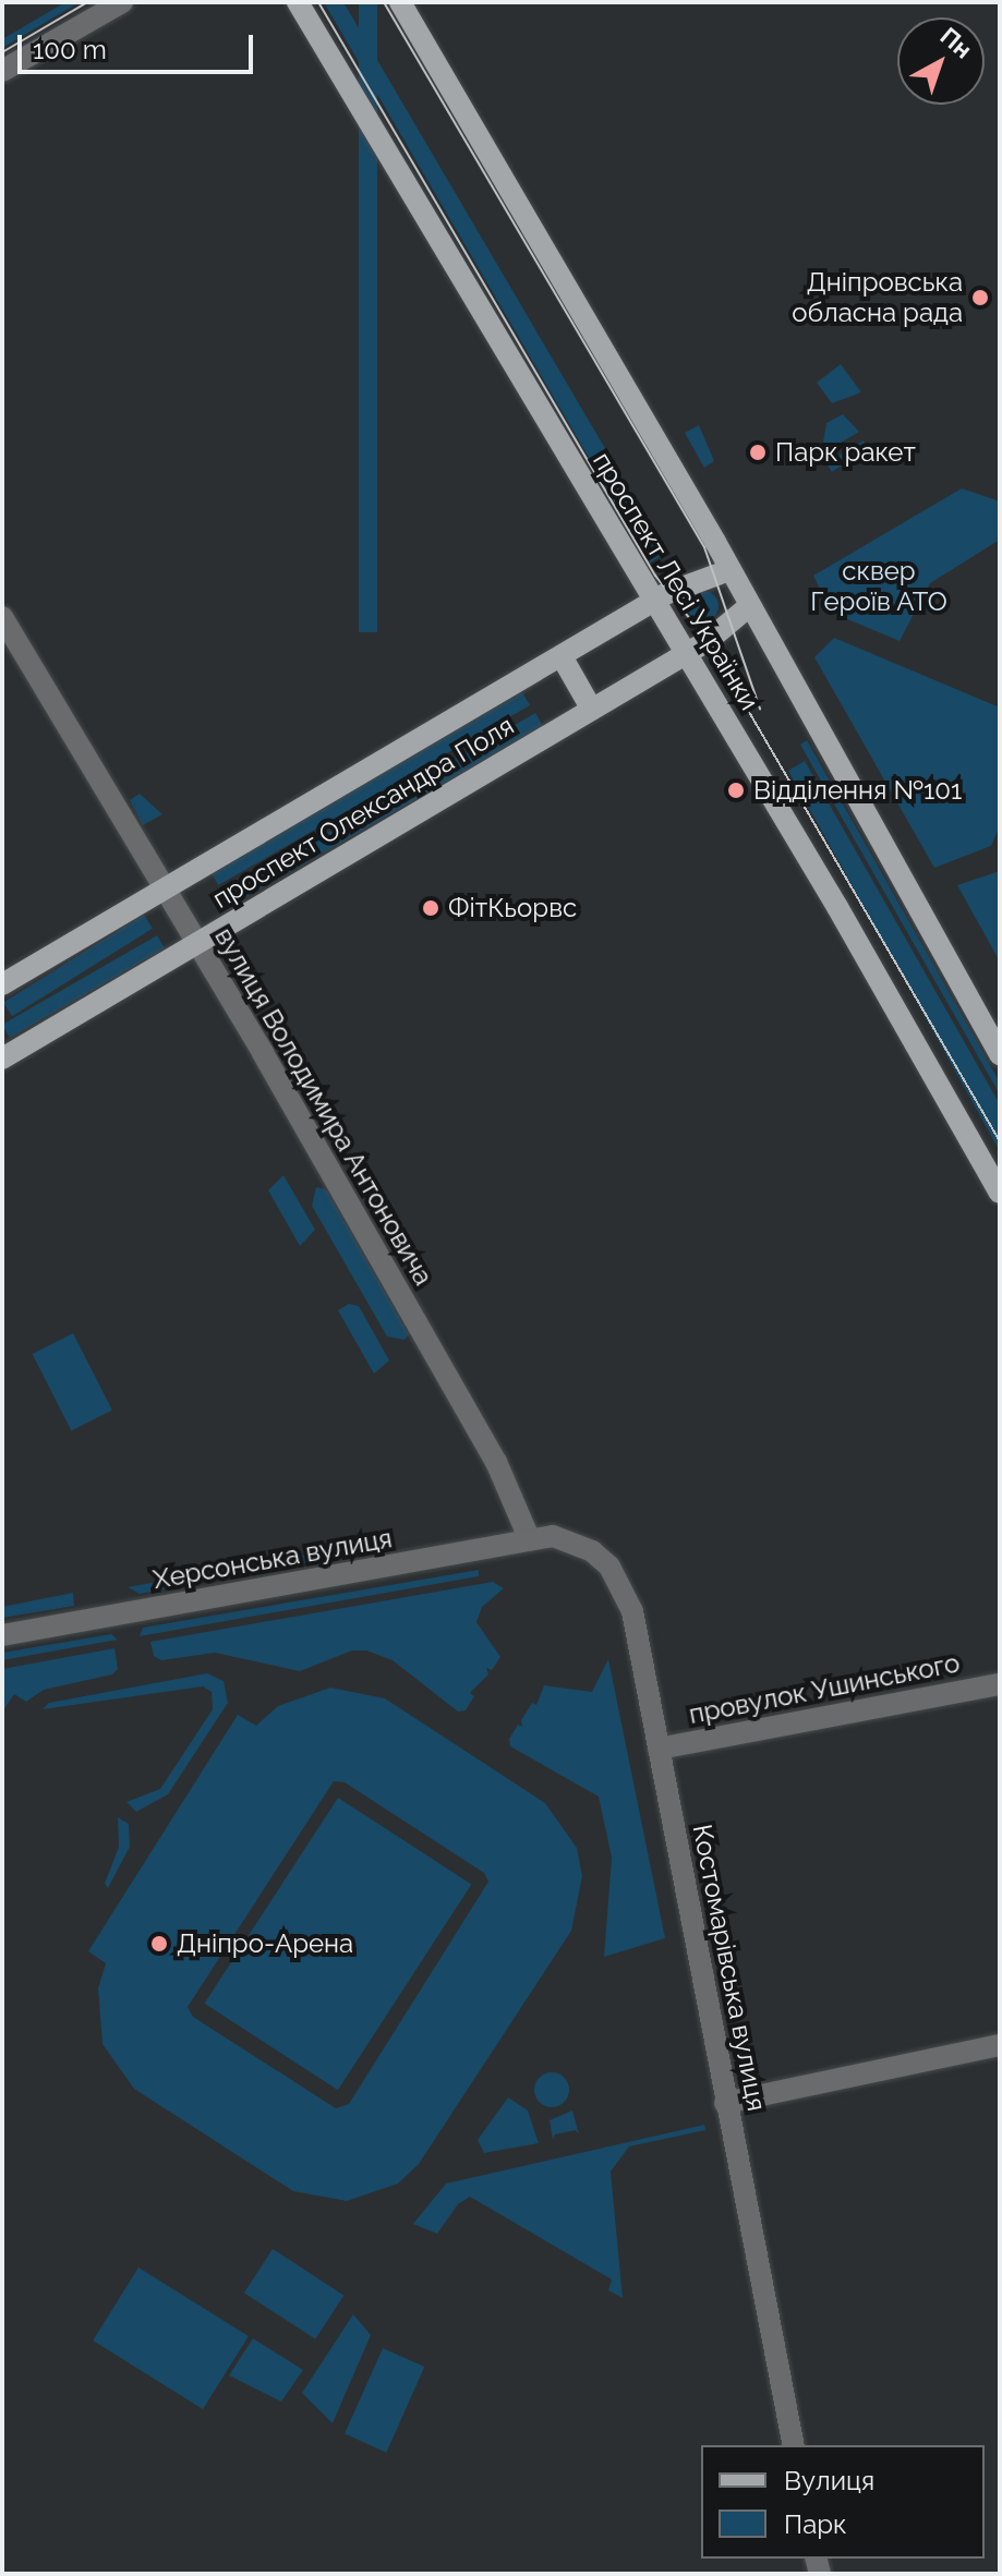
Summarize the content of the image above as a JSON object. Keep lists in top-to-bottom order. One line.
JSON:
{"streets":{"main road":["проспект Лесі Українки","проспект Олександра Поля"],"street":["вулиця Володимира Антоновича","Херсонська вулиця","провулок Ушинського","Костомарівська вулиця"]},"crossings":[["проспект Лесі Українки","проспект Олександра Поля"],["проспект Олександра Поля","вулиця Володимира Антоновича"],["вулиця Володимира Антоновича","Херсонська вулиця"],["Херсонська вулиця","Костомарівська вулиця"],["провулок Ушинського","Костомарівська вулиця"]],"parks":["сквер Героїв АТО"],"places":["Дніпровська обласна рада","Парк ракет","Відділення №101","ФiтКьорвс","Дніпро-Арена"],"legend":["Вулиця","Парк"],"scale_bar":"100 m","north":"top right"}
